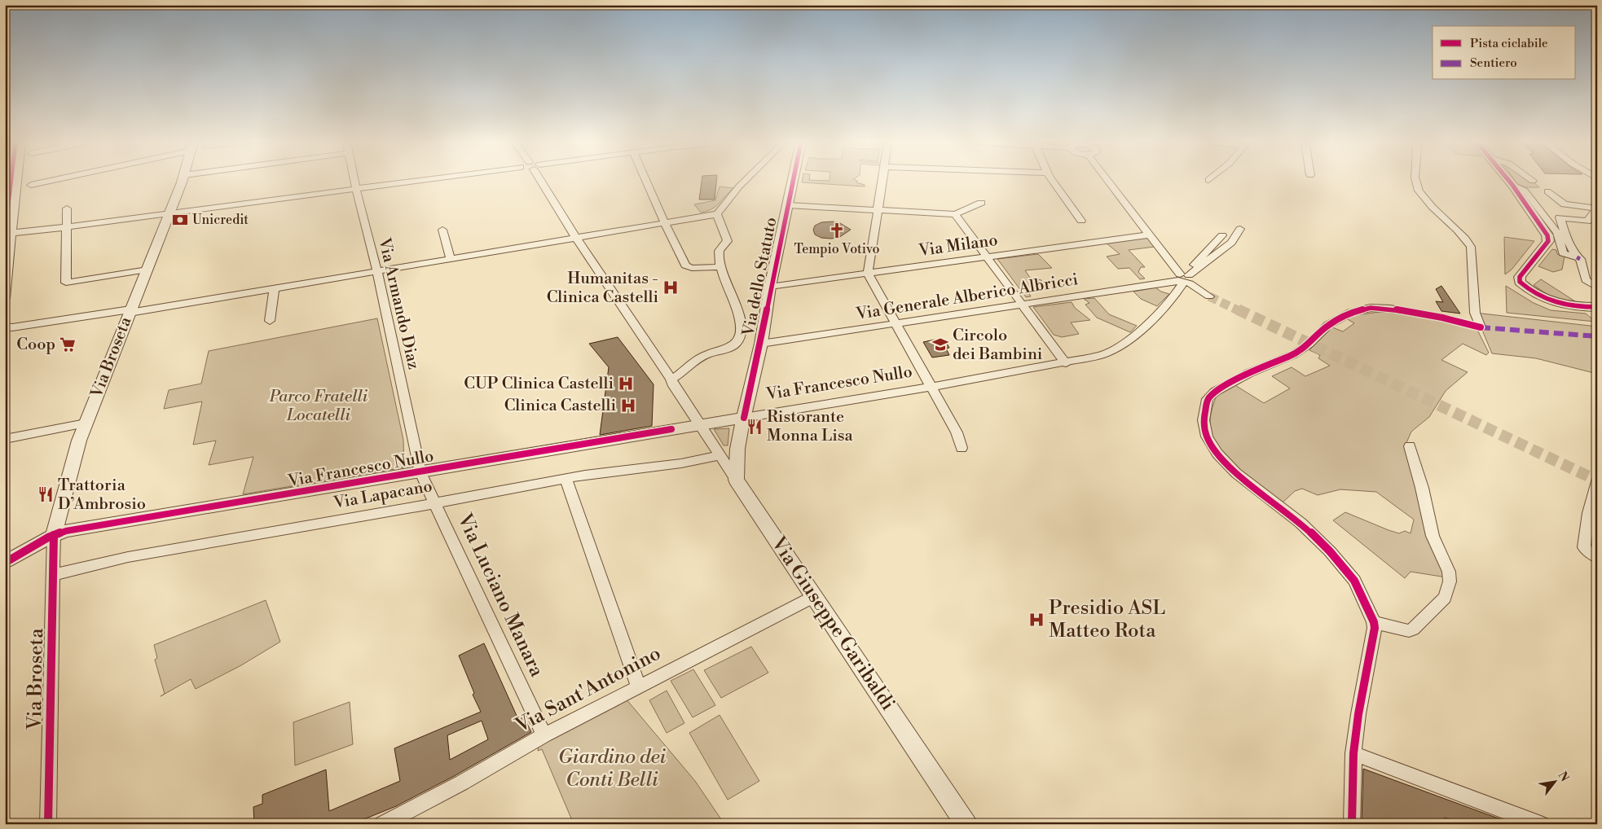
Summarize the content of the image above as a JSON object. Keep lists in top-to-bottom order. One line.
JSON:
{"streets":{"street":["Via Milano","Via dello Statuto","Via Generale Alberico Albricci","Via Armando Diaz","Via Broseta","Via Francesco Nullo","Via Lapacano","Via Luciano Manara","Via Giuseppe Garibaldi","Via Sant'Antonino"]},"crossings":[["Via Milano","Via dello Statuto"],["Via dello Statuto","Via Generale Alberico Albricci"],["Via dello Statuto","Via Francesco Nullo"],["Via dello Statuto","Via Giuseppe Garibaldi"],["Via Generale Alberico Albricci","Via Francesco Nullo"],["Via Armando Diaz","Via Francesco Nullo"],["Via Armando Diaz","Via Luciano Manara"],["Via Broseta","Via Francesco Nullo"],["Via Broseta","Via Lapacano"],["Via Francesco Nullo","Via Luciano Manara"],["Via Francesco Nullo","Via Giuseppe Garibaldi"],["Via Lapacano","Via Luciano Manara"],["Via Lapacano","Via Giuseppe Garibaldi"],["Via Luciano Manara","Via Sant'Antonino"],["Via Giuseppe Garibaldi","Via Sant'Antonino"]],"parks":["Parco Fratelli Locatelli","Giardino dei Conti Belli"],"places":{"bank":["Unicredit"],"church":["Tempio Votivo"],"hospital":["Humanitas - Clinica Castelli","CUP Clinica Castelli","Clinica Castelli","Presidio ASL Matteo Rota"],"supermarket":["Coop"],"school or university":["Circolo dei Bambini"],"restaurant":["Ristorante Monna Lisa","Trattoria D’Ambrosio"]},"legend":["Pista ciclabile","Sentiero"],"north":"top right"}
